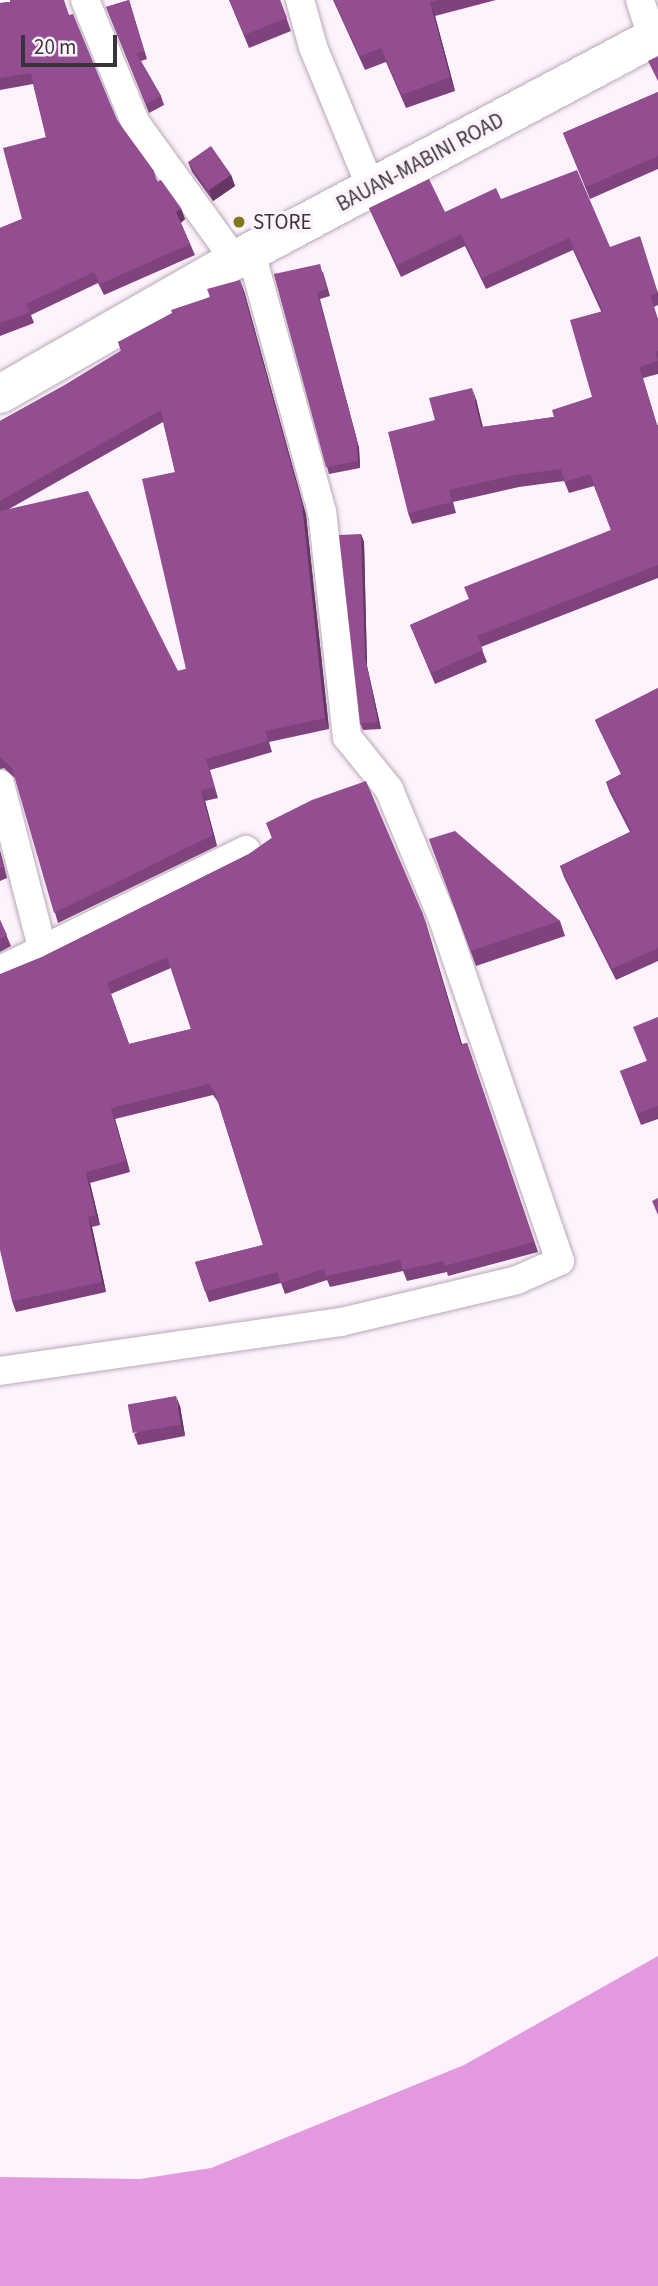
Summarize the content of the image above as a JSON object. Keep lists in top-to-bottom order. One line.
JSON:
{"streets":{"main road":["BAUAN-MABINI ROAD"]},"places":["STORE"],"scale_bar":"20 m"}
